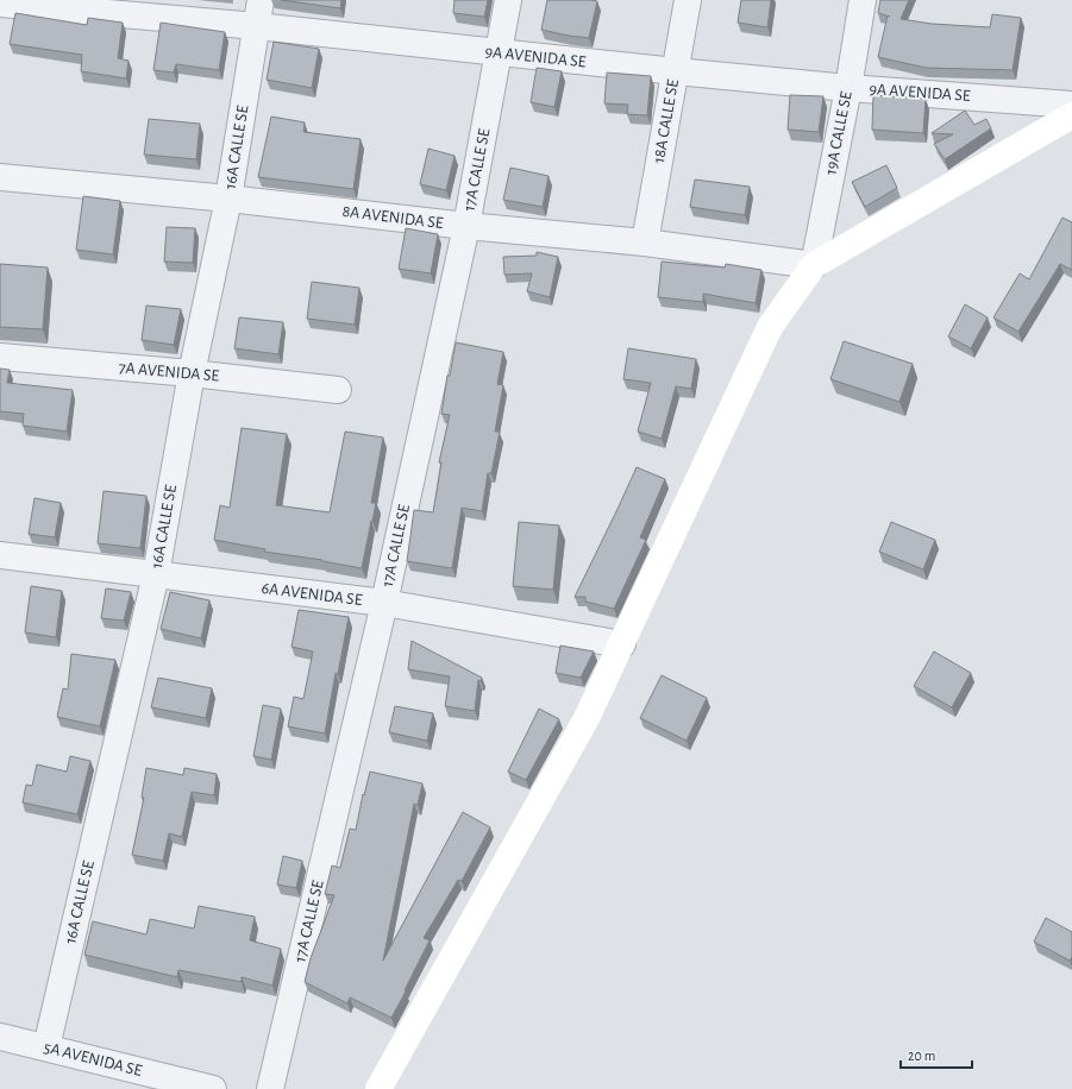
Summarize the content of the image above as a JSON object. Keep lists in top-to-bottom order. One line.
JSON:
{"streets":{"street":["9A AVENIDA SE","18A CALLE SE","19A CALLE SE","16A CALLE SE","17A CALLE SE","8A AVENIDA SE","7A AVENIDA SE","6A AVENIDA SE","5A AVENIDA SE"]},"crossings":[["9A AVENIDA SE","18A CALLE SE"],["9A AVENIDA SE","19A CALLE SE"],["9A AVENIDA SE","16A CALLE SE"],["9A AVENIDA SE","17A CALLE SE"],["18A CALLE SE","8A AVENIDA SE"],["19A CALLE SE","8A AVENIDA SE"],["16A CALLE SE","8A AVENIDA SE"],["16A CALLE SE","7A AVENIDA SE"],["16A CALLE SE","6A AVENIDA SE"],["16A CALLE SE","5A AVENIDA SE"],["17A CALLE SE","8A AVENIDA SE"],["17A CALLE SE","6A AVENIDA SE"]],"scale_bar":"20 m"}
